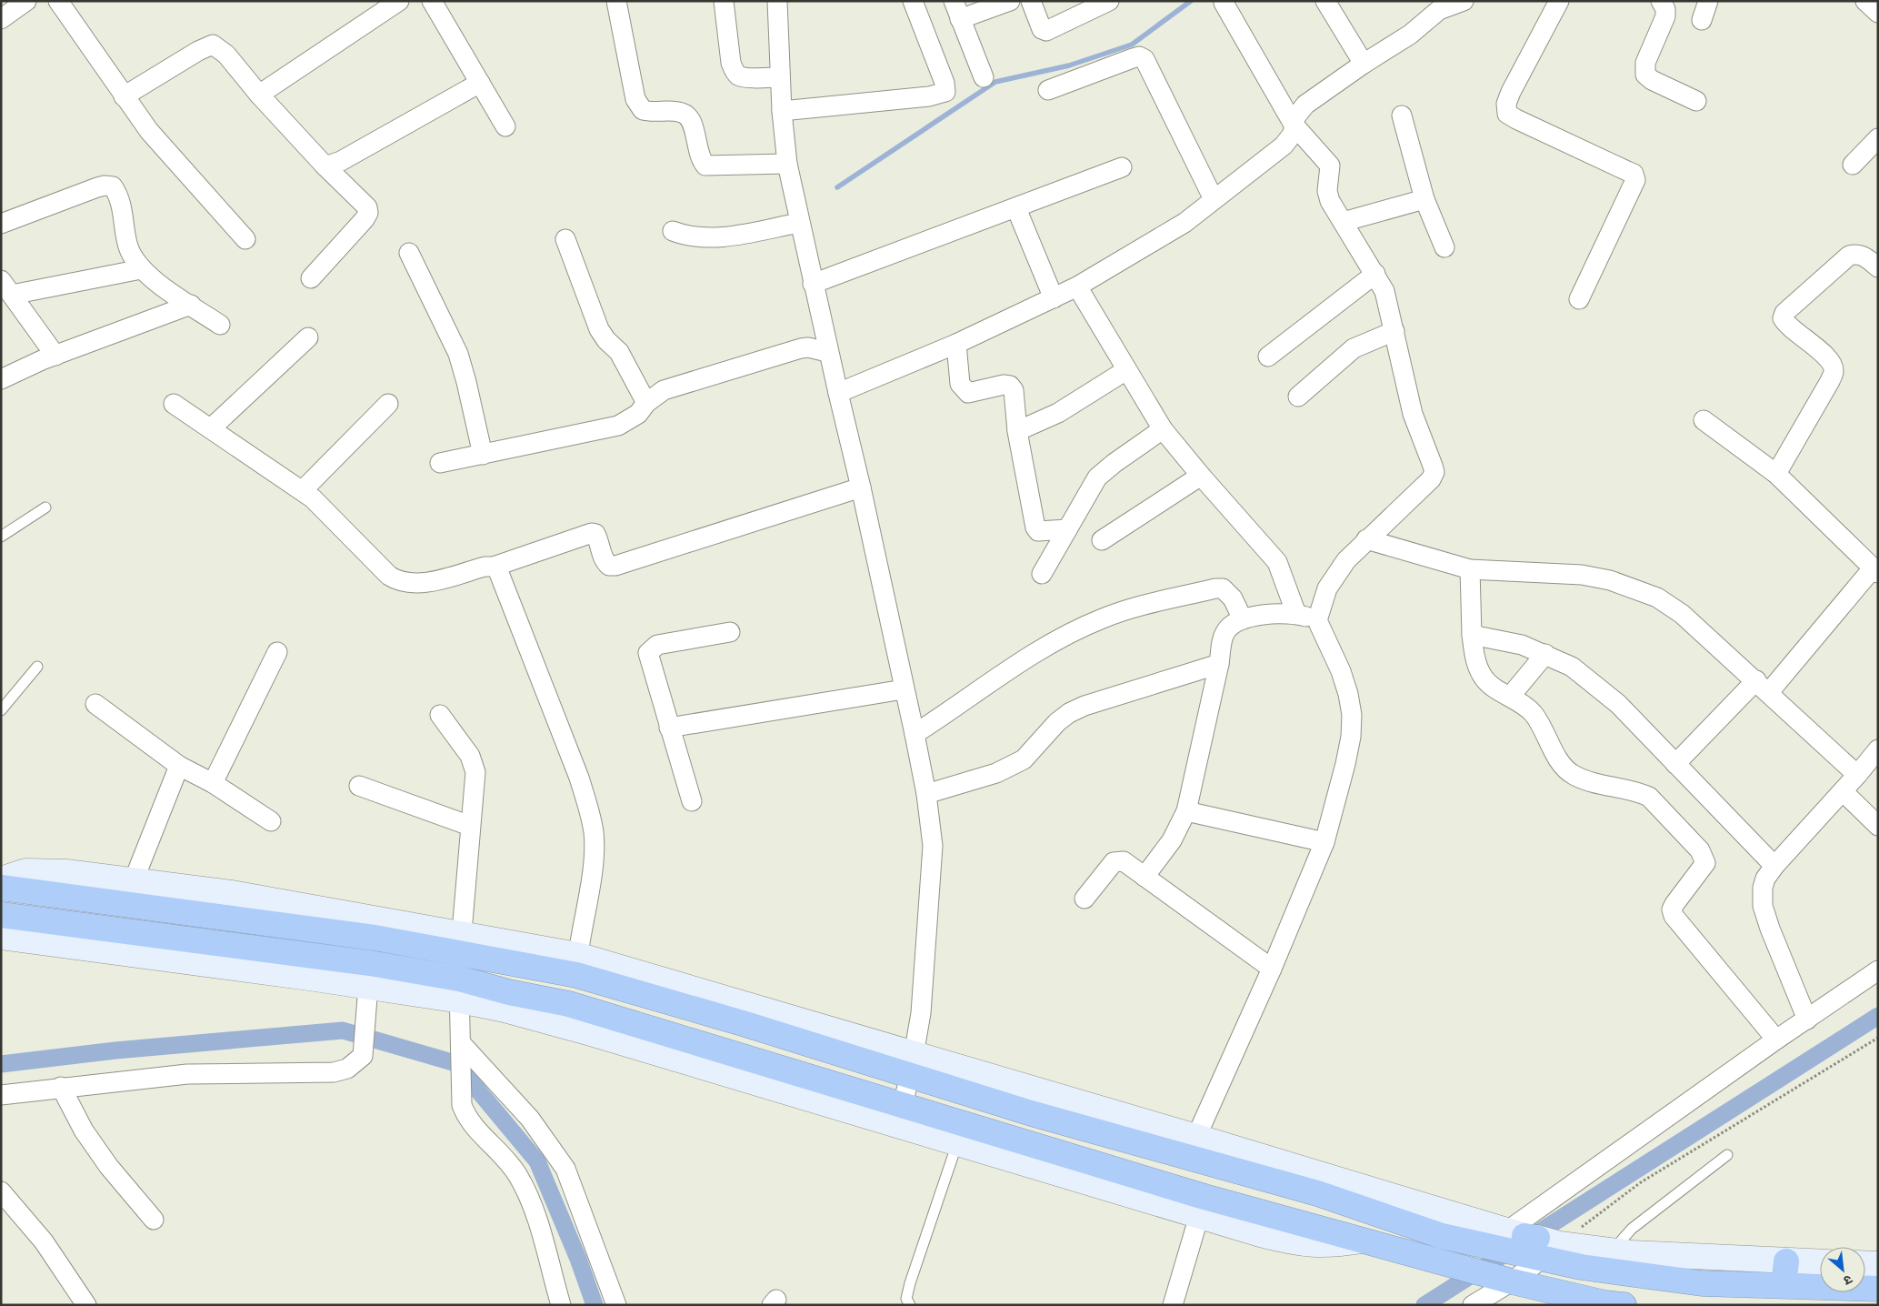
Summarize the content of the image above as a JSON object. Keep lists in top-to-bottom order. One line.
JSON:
{"north":"bottom right"}
